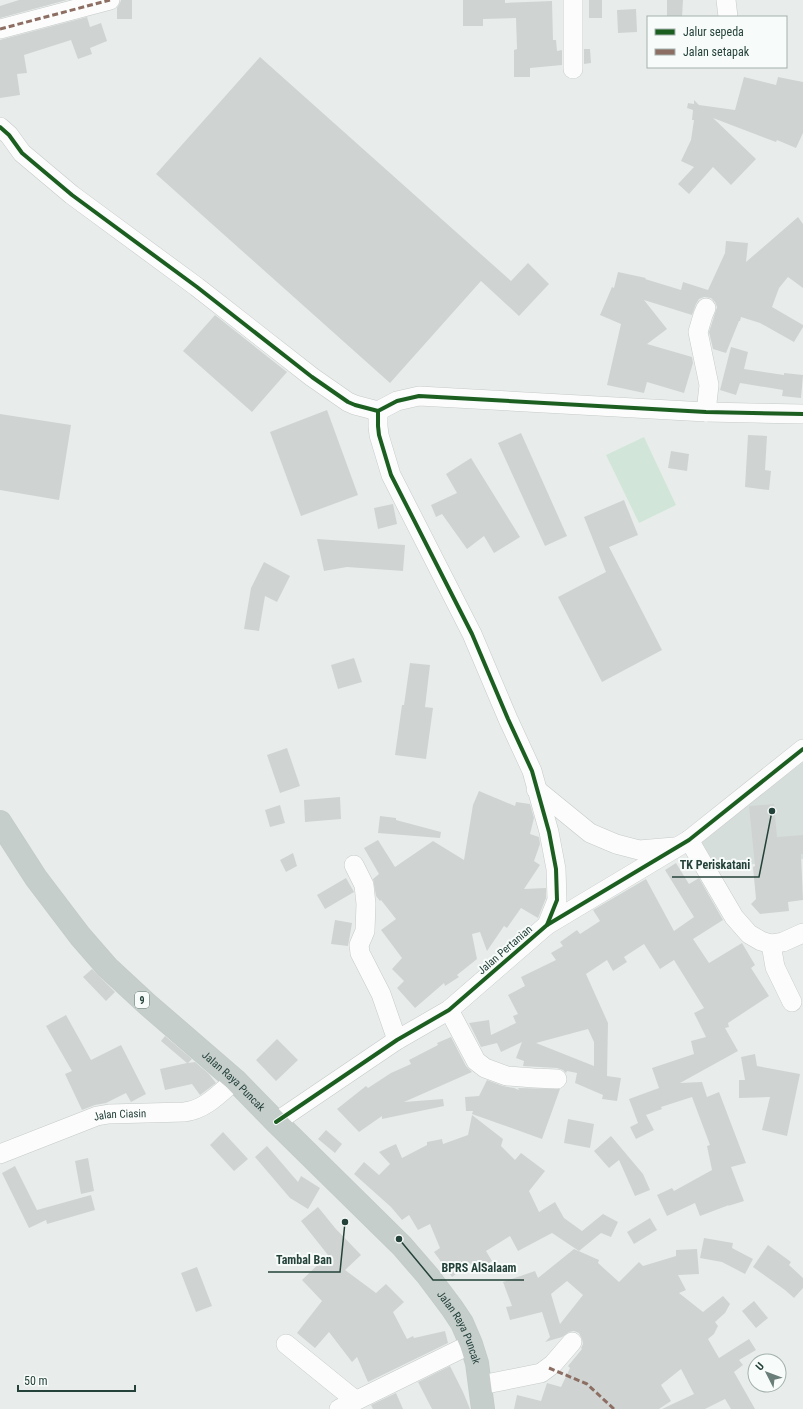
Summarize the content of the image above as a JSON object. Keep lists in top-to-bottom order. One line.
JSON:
{"streets":{"highway":["9","Jalan Raya Puncak"],"street":["Jalan Pertanian","Jalan Ciasin"]},"crossings":[["Jalan Pertanian","Jalan Raya Puncak"],["Jalan Raya Puncak","Jalan Ciasin"]],"places":["TK Periskatani","Tambal Ban","BPRS AlSalaam"],"legend":["Jalur sepeda","Jalan setapak"],"scale_bar":"50 m","north":"top left"}
